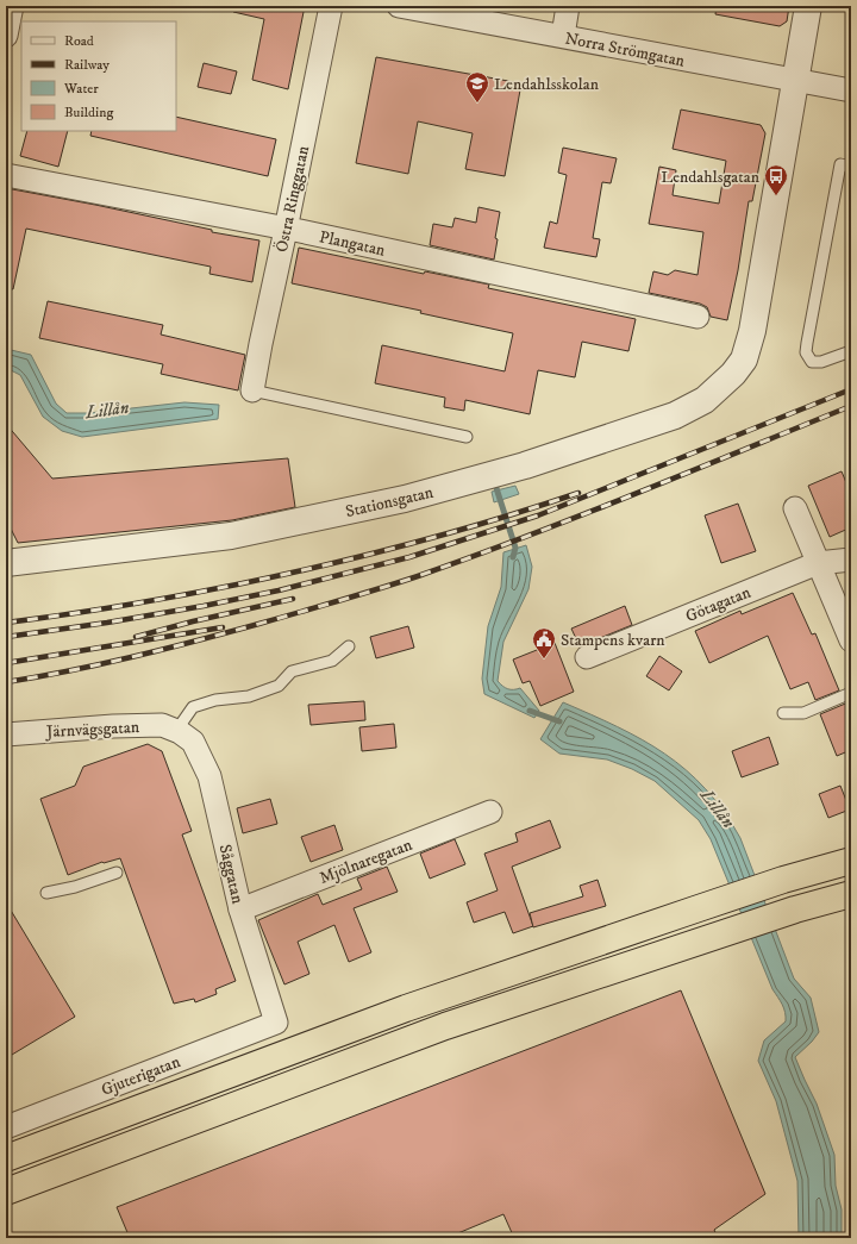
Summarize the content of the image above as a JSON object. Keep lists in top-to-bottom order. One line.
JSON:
{"streets":{"street":["Norra Strömgatan","Östra Ringgatan","Plangatan","Stationsgatan","Götagatan","Järnvägsgatan","Mjölnaregatan","Såggatan","Gjuterigatan"]},"crossings":[["Norra Strömgatan","Stationsgatan"],["Östra Ringgatan","Plangatan"],["Järnvägsgatan","Såggatan"],["Mjölnaregatan","Såggatan"],["Såggatan","Gjuterigatan"]],"water":["Lillån"],"places":{"school or university":["Lendahlsskolan"],"bus stop":["Lendahlsgatan"],"public building":["Stampens kvarn"]},"legend":["Road","Railway","Water","Building"]}
